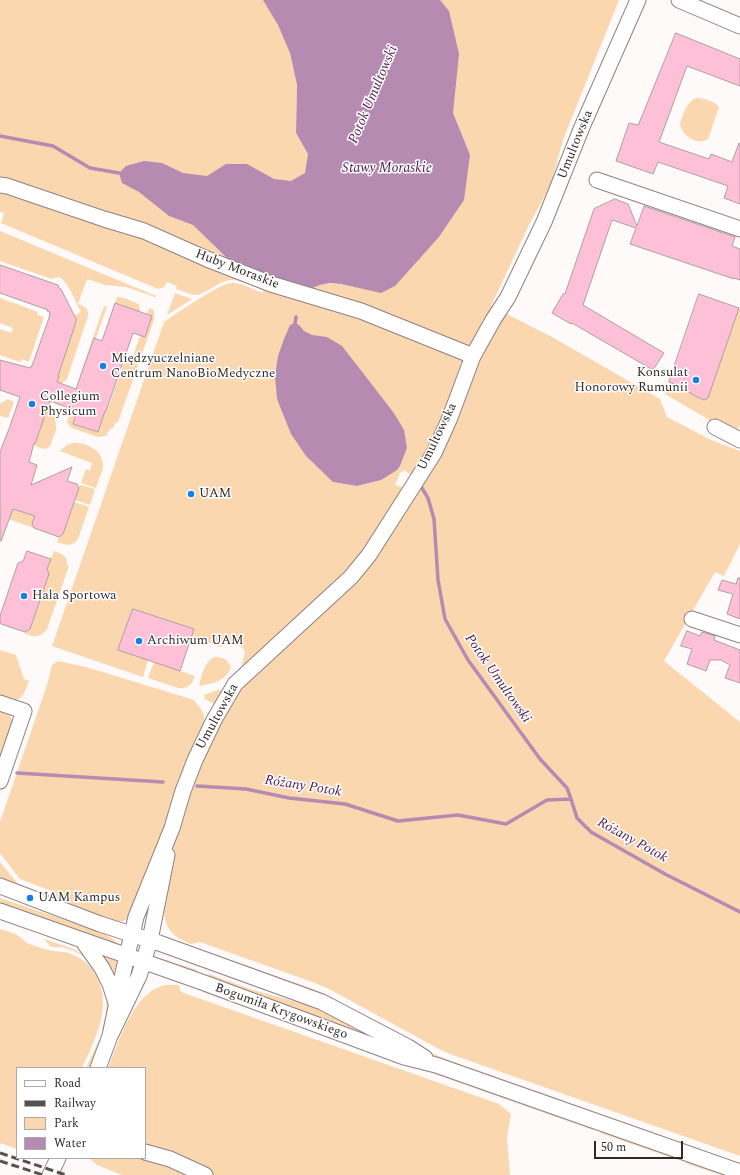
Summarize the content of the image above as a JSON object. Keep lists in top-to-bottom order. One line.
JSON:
{"streets":{"street":["Umultowska","Huby Moraskie","Bogumiła Krygowskiego"]},"crossings":[["Umultowska","Huby Moraskie"],["Umultowska","Bogumiła Krygowskiego"]],"water":["Potok Umultowski","Stawy Moraskie","Różany Potok"],"places":["Międzyuczelniane Centrum NanoBioMedyczne","Konsulat Honorowy Rumunii","Collegium Physicum","UAM","Hala Sportowa","Archiwum UAM","UAM Kampus"],"legend":["Road","Railway","Park","Water"],"scale_bar":"50 m"}
